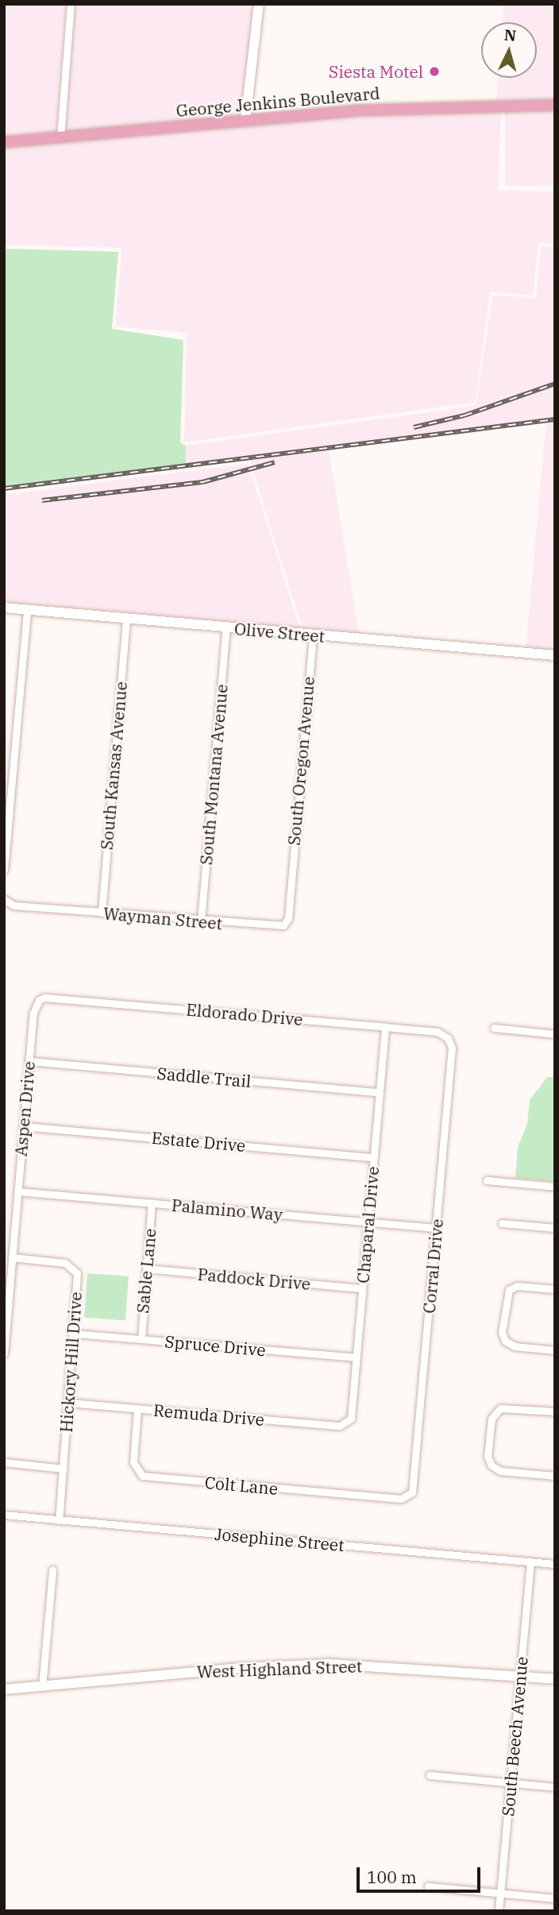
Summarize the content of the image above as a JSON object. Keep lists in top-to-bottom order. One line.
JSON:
{"streets":{"main road":["George Jenkins Boulevard"],"street":["Olive Street","South Oregon Avenue","South Kansas Avenue","South Montana Avenue","Wayman Street","Eldorado Drive","Saddle Trail","Aspen Drive","Estate Drive","Palamino Way","Chaparal Drive","Corral Drive","Sable Lane","Paddock Drive","Spruce Drive","Hickory Hill Drive","Remuda Drive","Colt Lane","Josephine Street","West Highland Street","South Beech Avenue"]},"crossings":[["Olive Street","South Oregon Avenue"],["Olive Street","South Kansas Avenue"],["Olive Street","South Montana Avenue"],["South Oregon Avenue","Wayman Street"],["South Kansas Avenue","Wayman Street"],["South Montana Avenue","Wayman Street"],["Eldorado Drive","Aspen Drive"],["Eldorado Drive","Chaparal Drive"],["Eldorado Drive","Corral Drive"],["Saddle Trail","Aspen Drive"],["Saddle Trail","Chaparal Drive"],["Aspen Drive","Estate Drive"],["Aspen Drive","Palamino Way"],["Aspen Drive","Hickory Hill Drive"],["Estate Drive","Chaparal Drive"],["Palamino Way","Chaparal Drive"],["Palamino Way","Corral Drive"],["Palamino Way","Sable Lane"],["Chaparal Drive","Paddock Drive"],["Chaparal Drive","Spruce Drive"],["Chaparal Drive","Remuda Drive"],["Corral Drive","Colt Lane"],["Sable Lane","Paddock Drive"],["Sable Lane","Spruce Drive"],["Spruce Drive","Hickory Hill Drive"],["Hickory Hill Drive","Remuda Drive"],["Hickory Hill Drive","Josephine Street"],["Remuda Drive","Colt Lane"],["Josephine Street","South Beech Avenue"],["West Highland Street","South Beech Avenue"]],"places":["Siesta Motel"],"scale_bar":"100 m","north":"top"}
